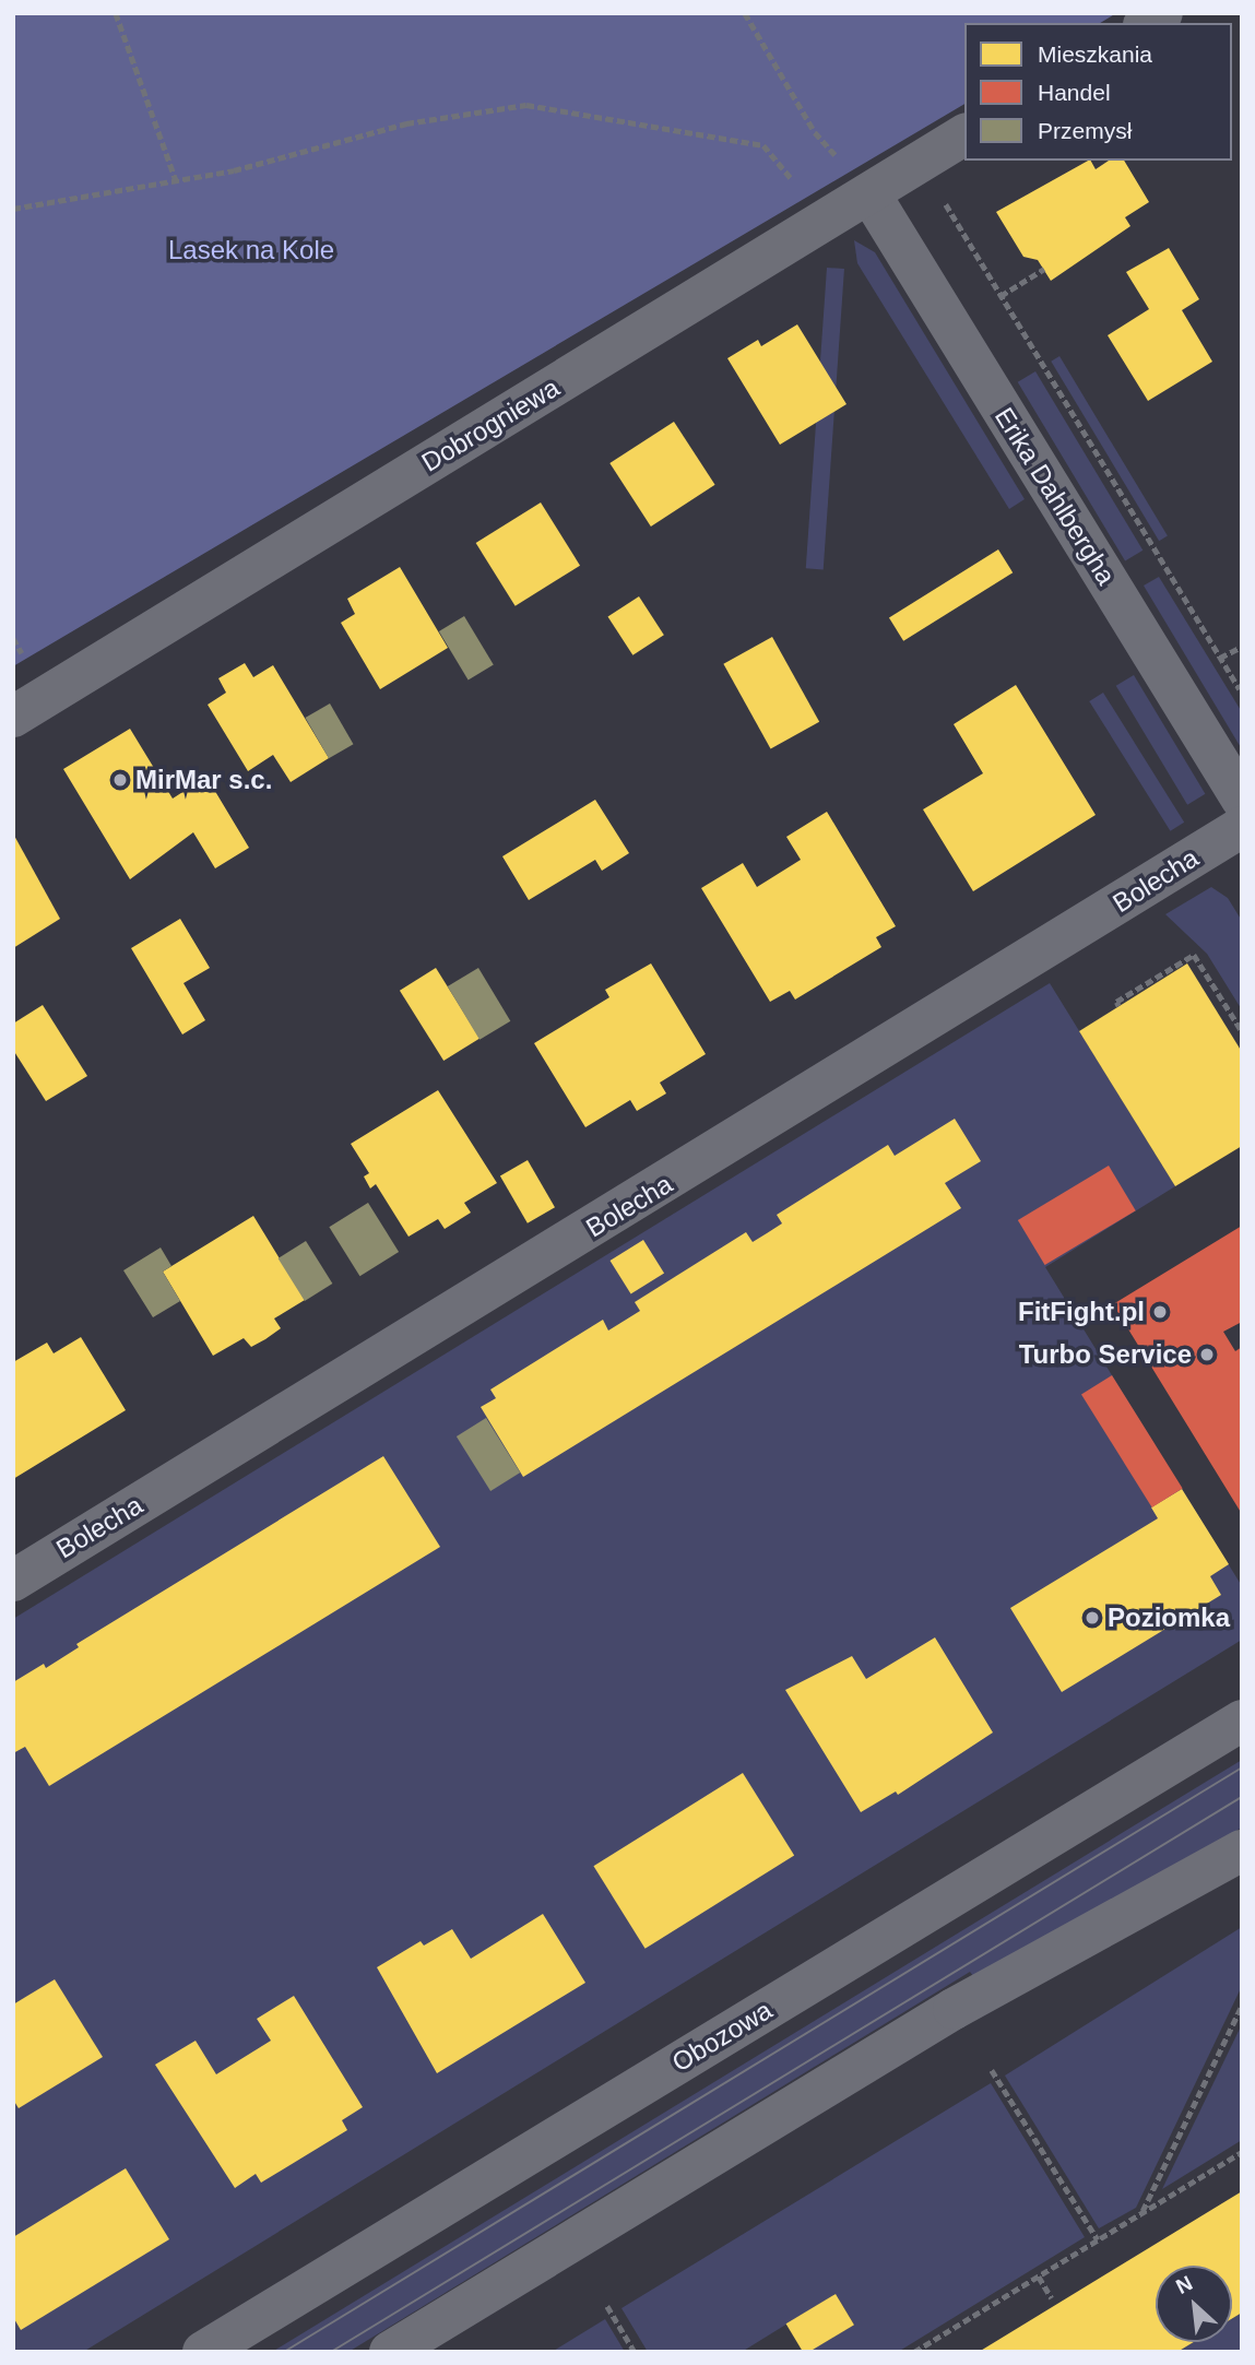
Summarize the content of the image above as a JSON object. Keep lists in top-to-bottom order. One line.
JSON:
{"streets":{"street":["Dobrogniewa","Erika Dahlbergha","Bolecha","Obozowa"]},"crossings":[["Dobrogniewa","Erika Dahlbergha"]],"parks":["Lasek na Kole"],"places":["MirMar s.c.","FitFight.pl","Turbo Service","Poziomka"],"legend":["Mieszkania","Handel","Przemysł"],"north":"top left"}
